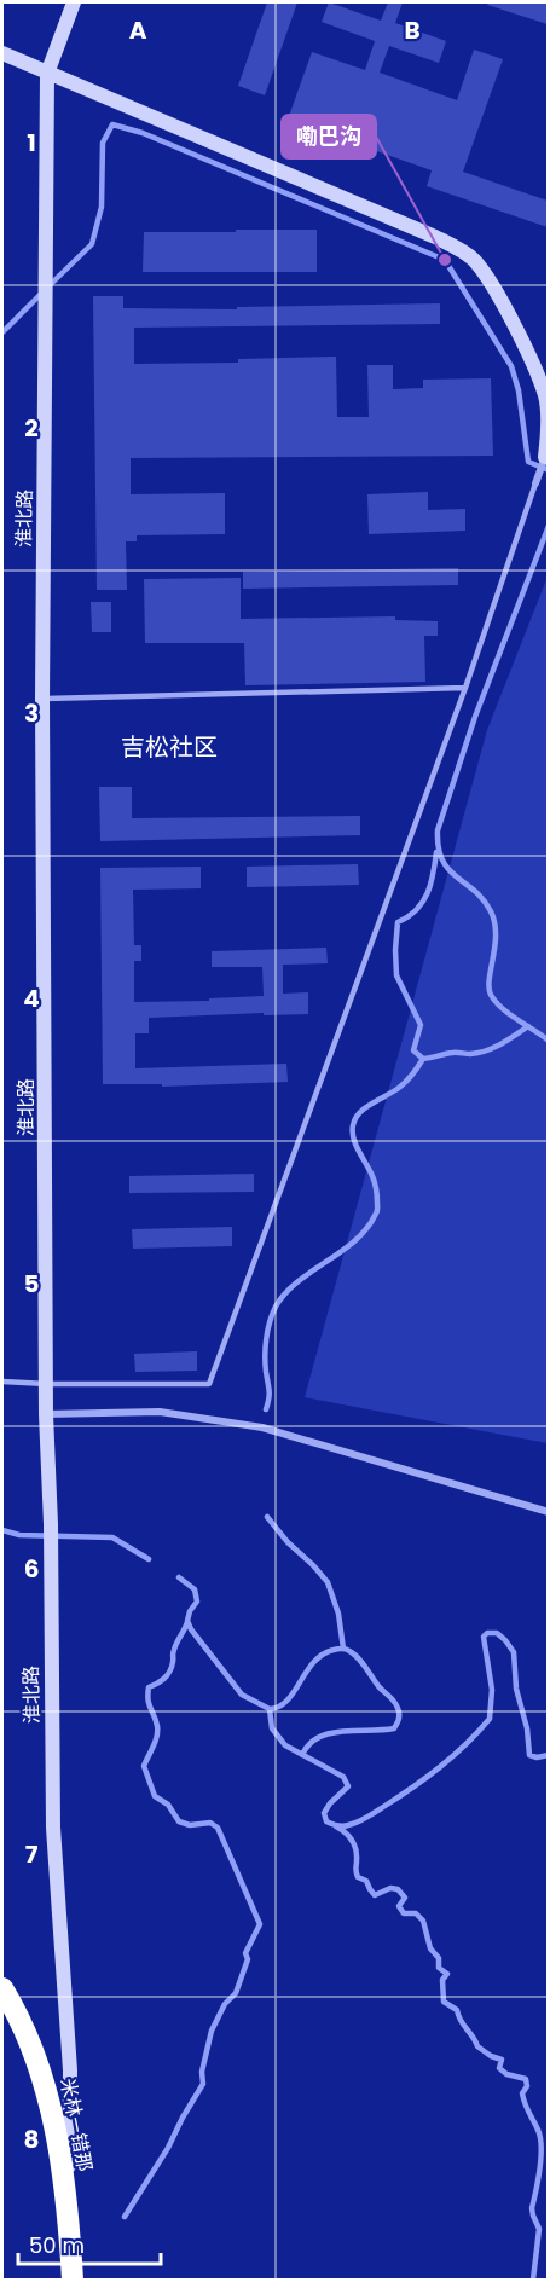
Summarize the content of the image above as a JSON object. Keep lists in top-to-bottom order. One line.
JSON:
{"streets":{"highway":["米林—错那"],"street":["淮北路"]},"crossings":[["淮北路","米林—错那"]],"districts":["吉松社区"],"places":["嘞巴沟"],"scale_bar":"50 m","grid":{"columns":["A","B"],"rows":["1","2","3","4","5","6","7","8"]}}
